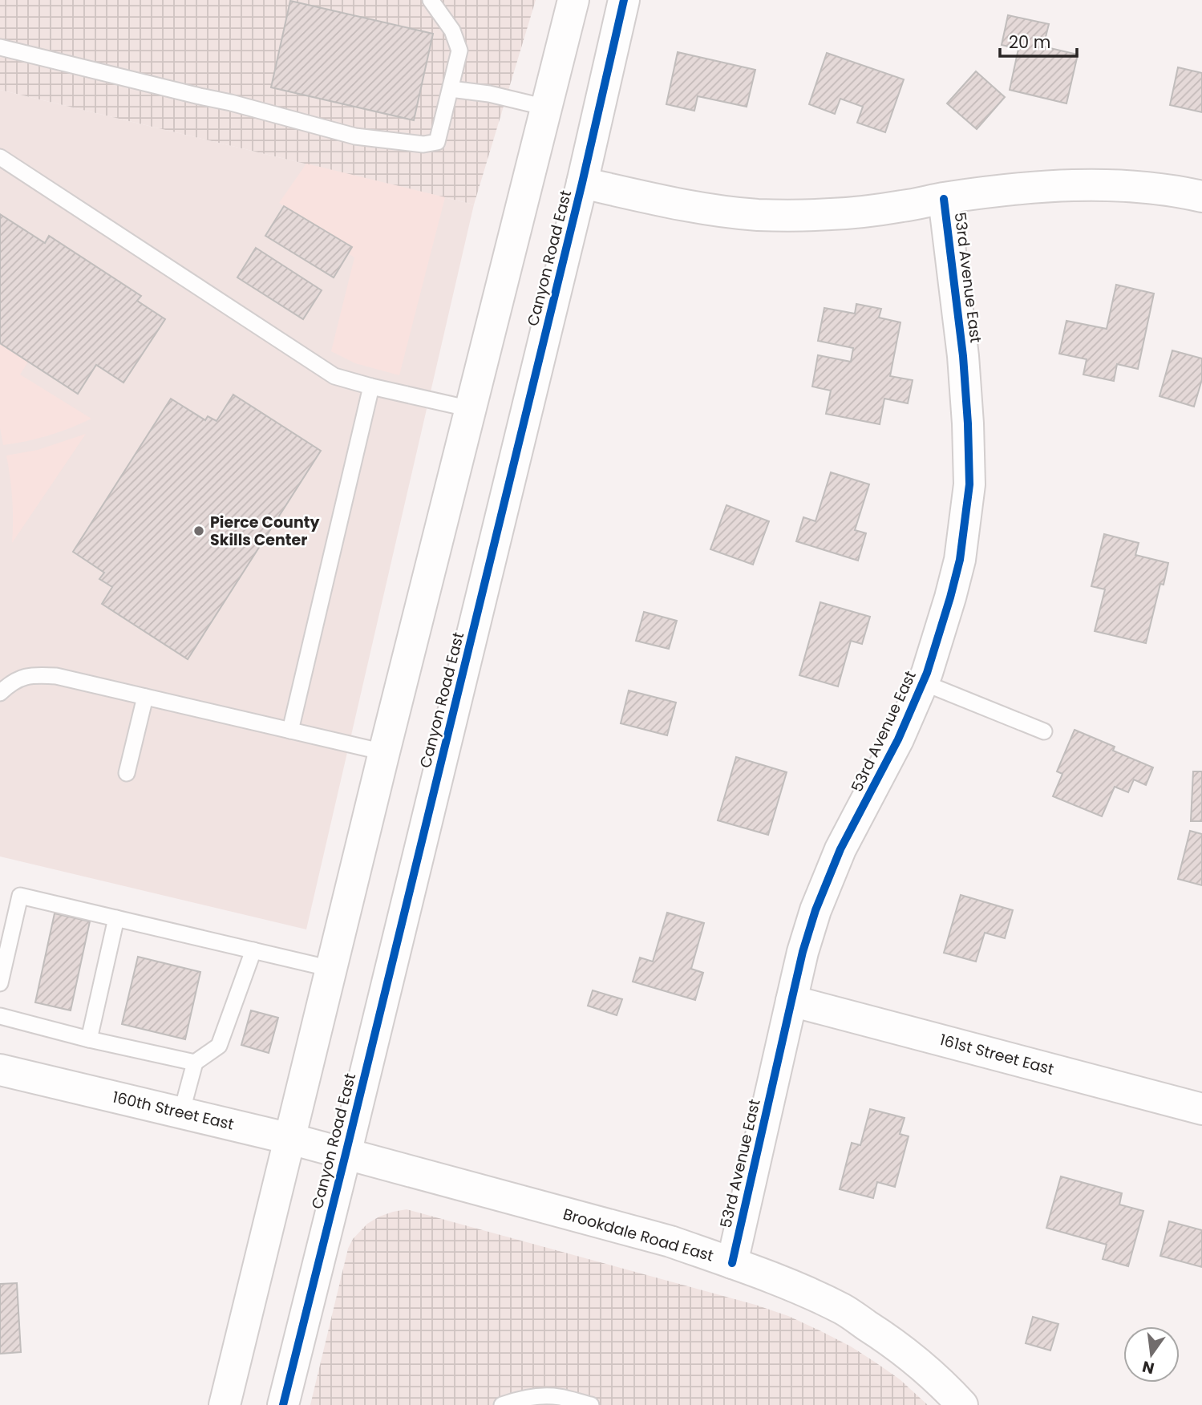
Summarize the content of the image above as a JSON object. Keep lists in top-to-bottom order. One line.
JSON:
{"streets":{"main road":["Canyon Road East","53rd Avenue East","161st Street East","160th Street East","Brookdale Road East"]},"crossings":[["Canyon Road East","160th Street East"],["Canyon Road East","Brookdale Road East"],["53rd Avenue East","161st Street East"],["53rd Avenue East","Brookdale Road East"],["160th Street East","Brookdale Road East"]],"places":["Pierce County Skills Center"],"scale_bar":"20 m","north":"bottom"}
